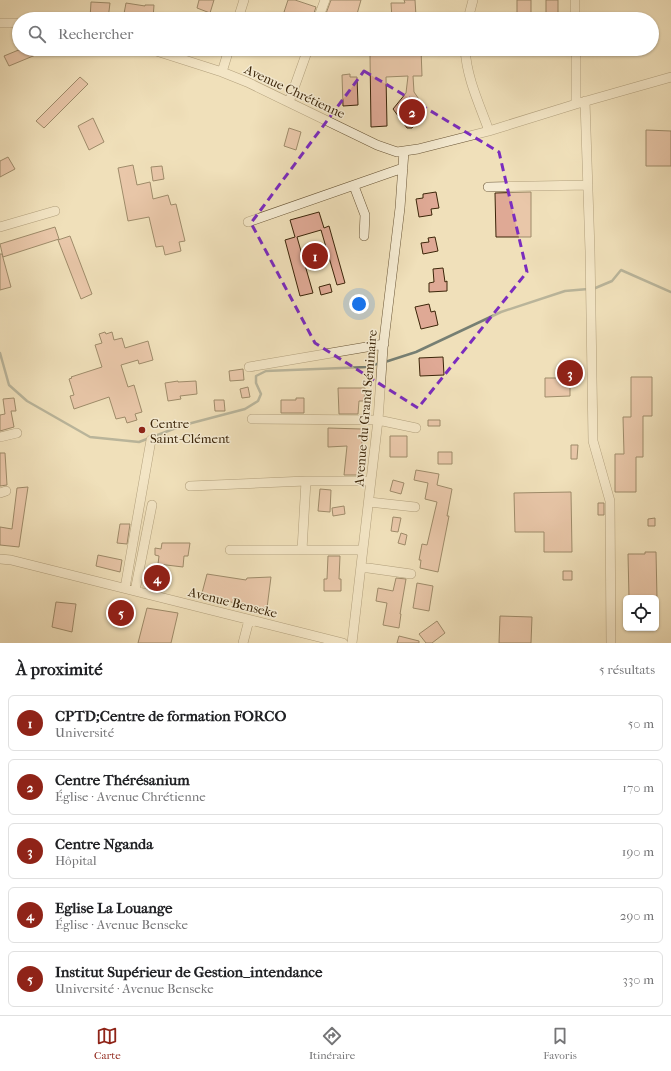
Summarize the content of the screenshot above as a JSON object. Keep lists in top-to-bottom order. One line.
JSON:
{"streets":{"street":["Avenue Chrétienne","Avenue du Grand Séminaire","Avenue Benseke"]},"crossings":[["Avenue Chrétienne","Avenue du Grand Séminaire"]],"places":["Centre Saint-Clément"],"page":{"search":"Rechercher","pins":["2","1","3","4","5"],"heading":["À proximité","5 résultats"],"list":[{"mark":"1","name":"CPTD;Centre de formation FORCO","note":"Université","value":"50 m"},{"mark":"2","name":"Centre Thérésanium","note":"Église · Avenue Chrétienne","value":"170 m"},{"mark":"3","name":"Centre Nganda","note":"Hôpital","value":"190 m"},{"mark":"4","name":"Eglise La Louange","note":"Église · Avenue Benseke","value":"290 m"},{"mark":"5","name":"Institut Supérieur de Gestion_intendance","note":"Université · Avenue Benseke","value":"330 m"}],"nav":["Carte","Itinéraire","Favoris"]}}
